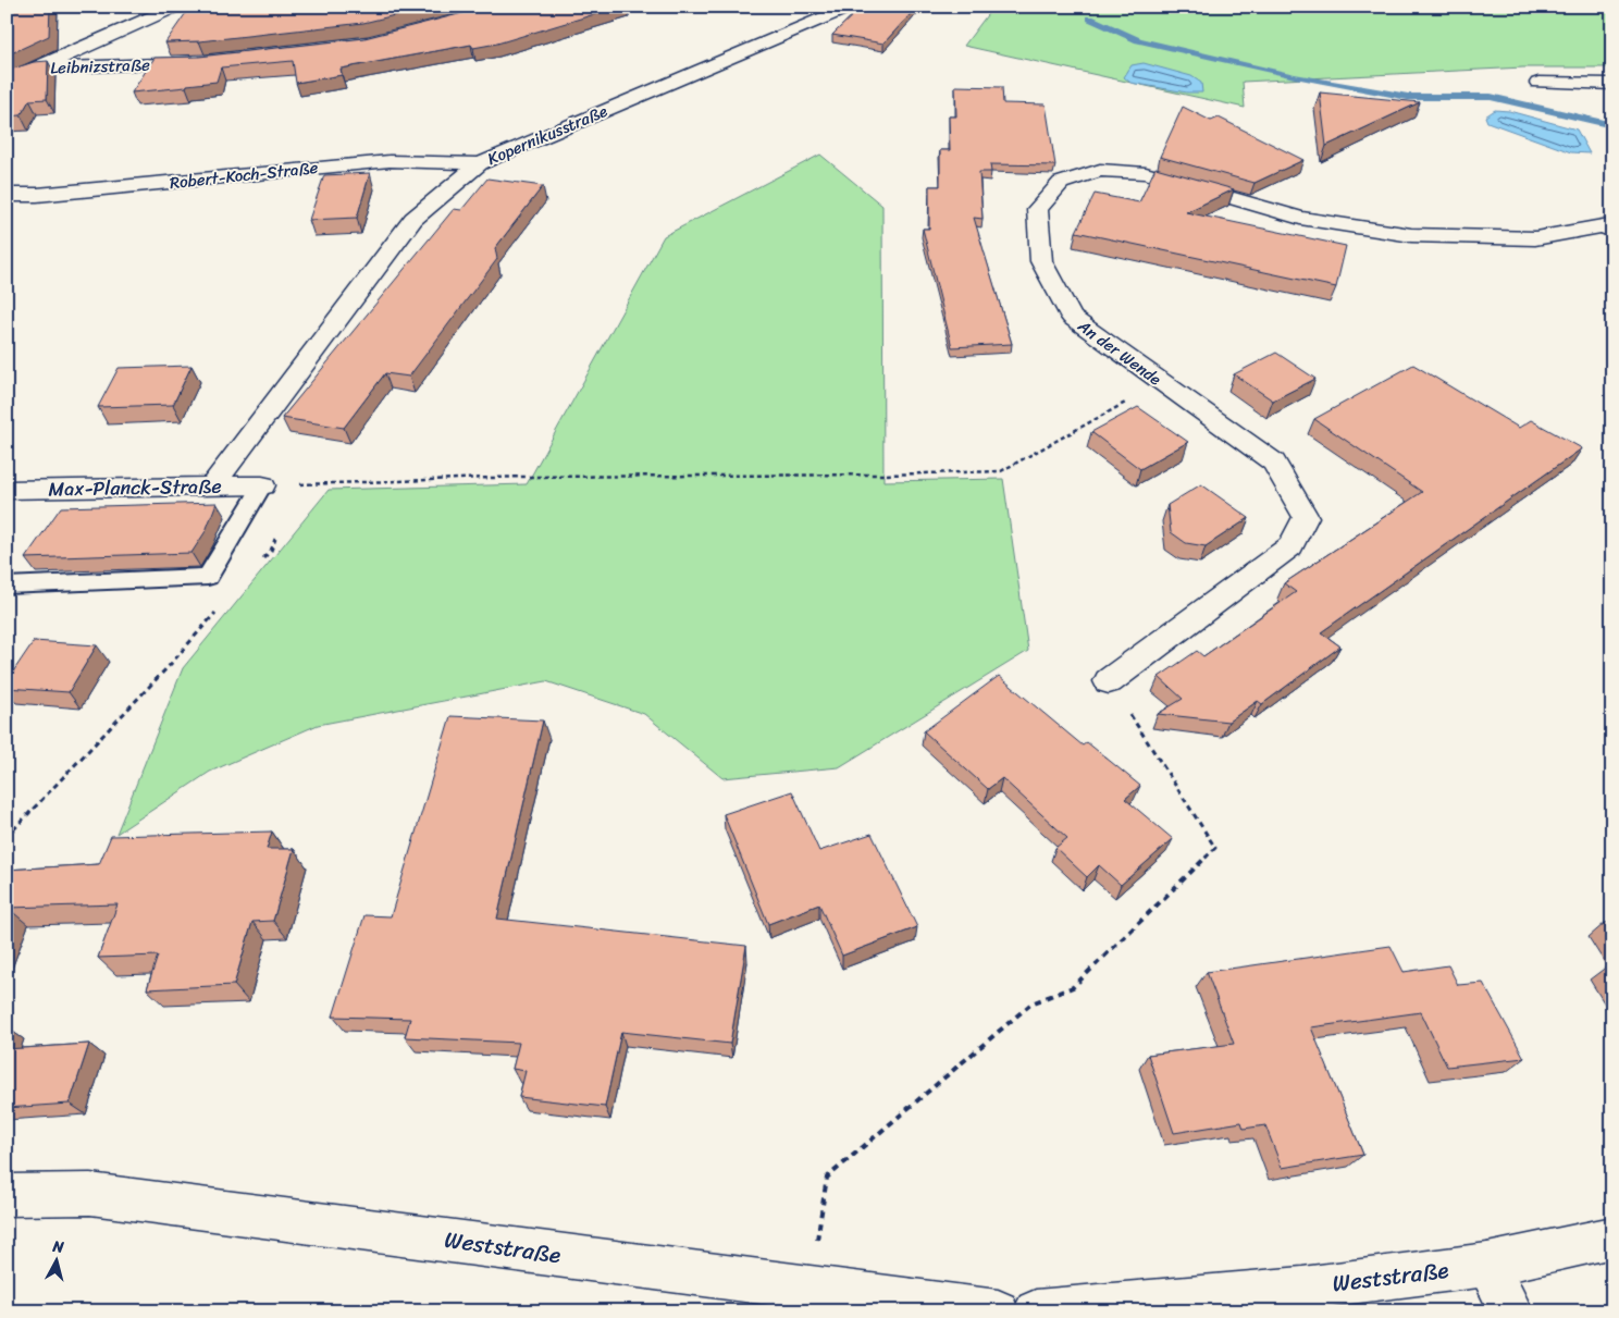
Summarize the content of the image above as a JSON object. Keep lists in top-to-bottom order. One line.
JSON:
{"streets":{"street":["Leibnizstraße","Kopernikusstraße","Robert-Koch-Straße","An der Wende","Max-Planck-Straße","Weststraße"]},"crossings":[["Kopernikusstraße","Robert-Koch-Straße"],["Kopernikusstraße","Max-Planck-Straße"]],"north":"top"}
